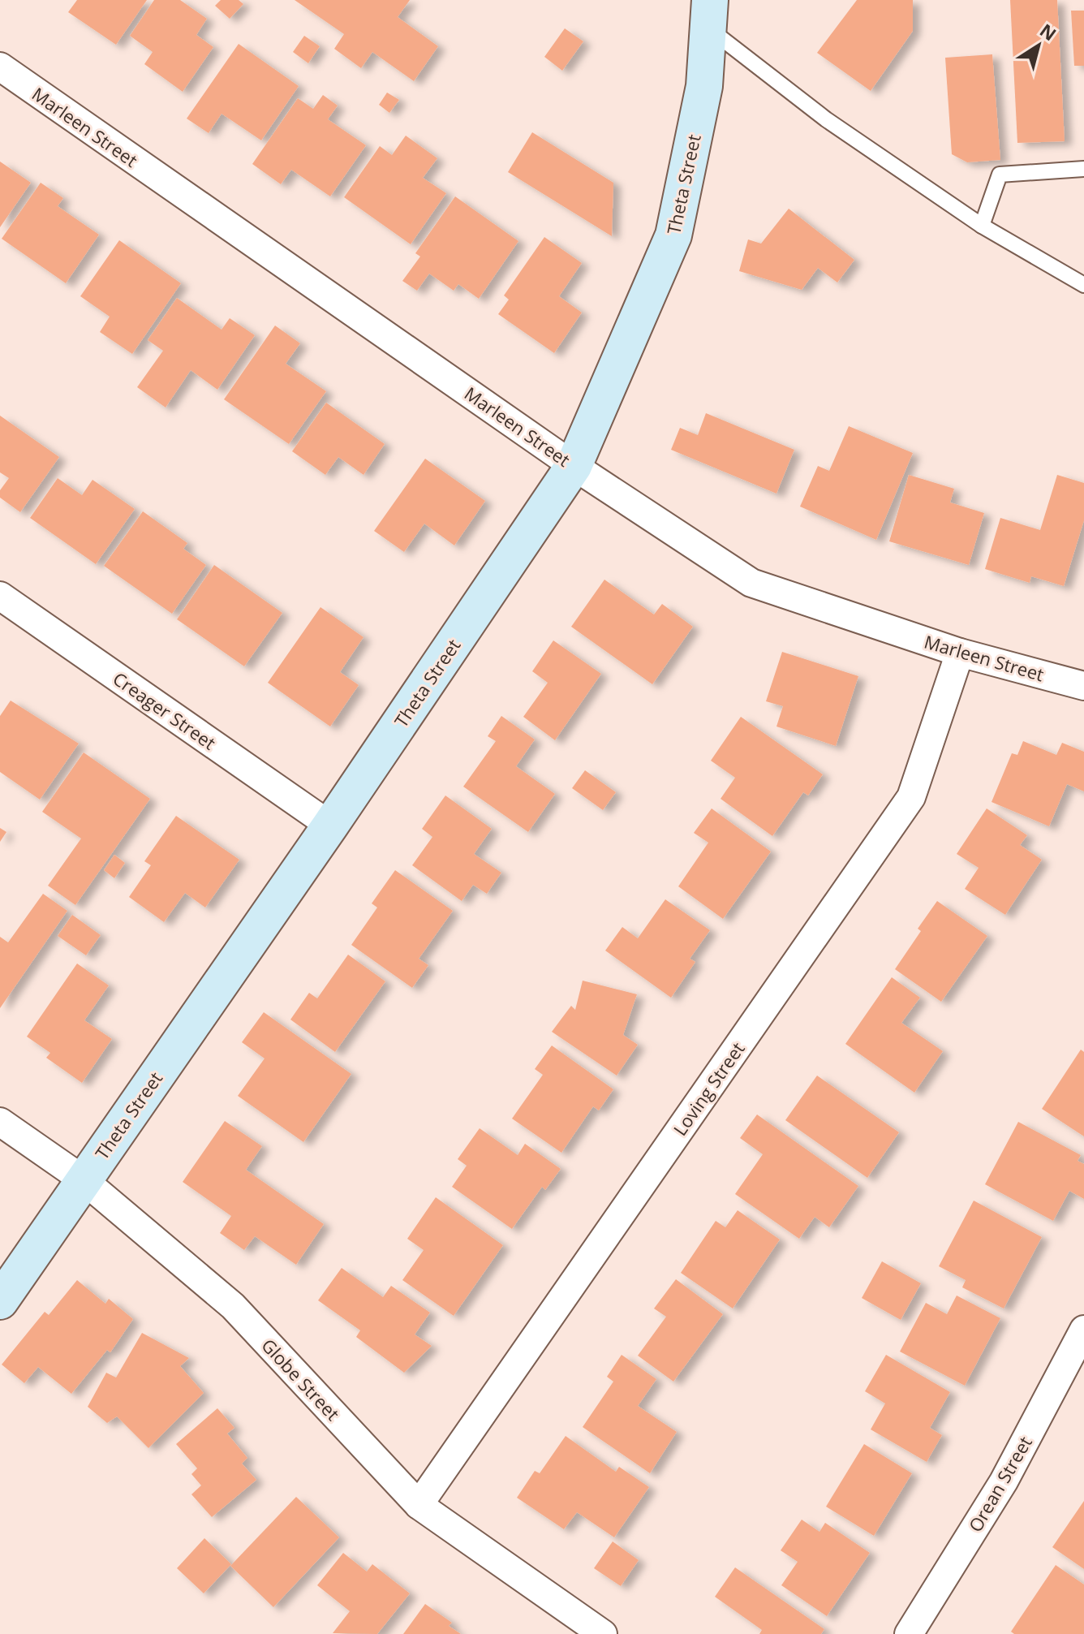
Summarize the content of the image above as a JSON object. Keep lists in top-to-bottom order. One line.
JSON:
{"streets":{"street":["Marleen Street","Theta Street","Creager Street","Loving Street","Globe Street","Orean Street"]},"crossings":[["Marleen Street","Theta Street"],["Marleen Street","Loving Street"],["Theta Street","Creager Street"],["Theta Street","Globe Street"],["Loving Street","Globe Street"]],"north":"top right"}
